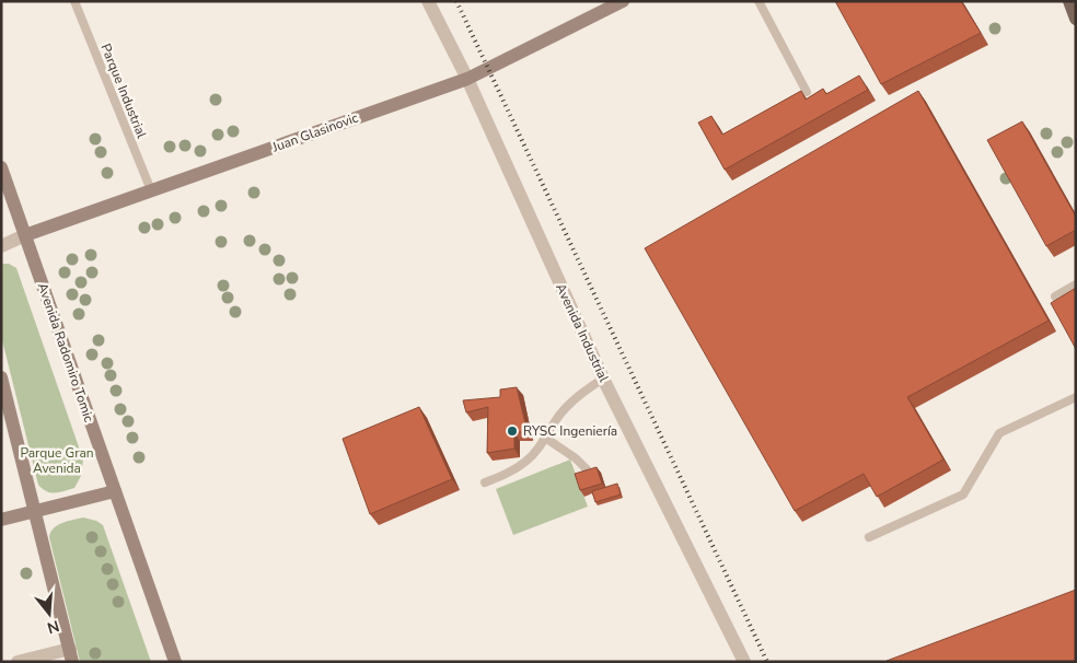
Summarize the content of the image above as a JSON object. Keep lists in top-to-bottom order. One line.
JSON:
{"streets":{"street":["Juan Glasinovic","Avenida Industrial","Avenida Radomiro Tomic"],"lane":["Parque Industrial"]},"crossings":[["Parque Industrial","Juan Glasinovic"],["Juan Glasinovic","Avenida Industrial"],["Juan Glasinovic","Avenida Radomiro Tomic"]],"parks":["Parque Gran Avenida"],"places":["RYSC Ingeniería"],"north":"bottom"}
